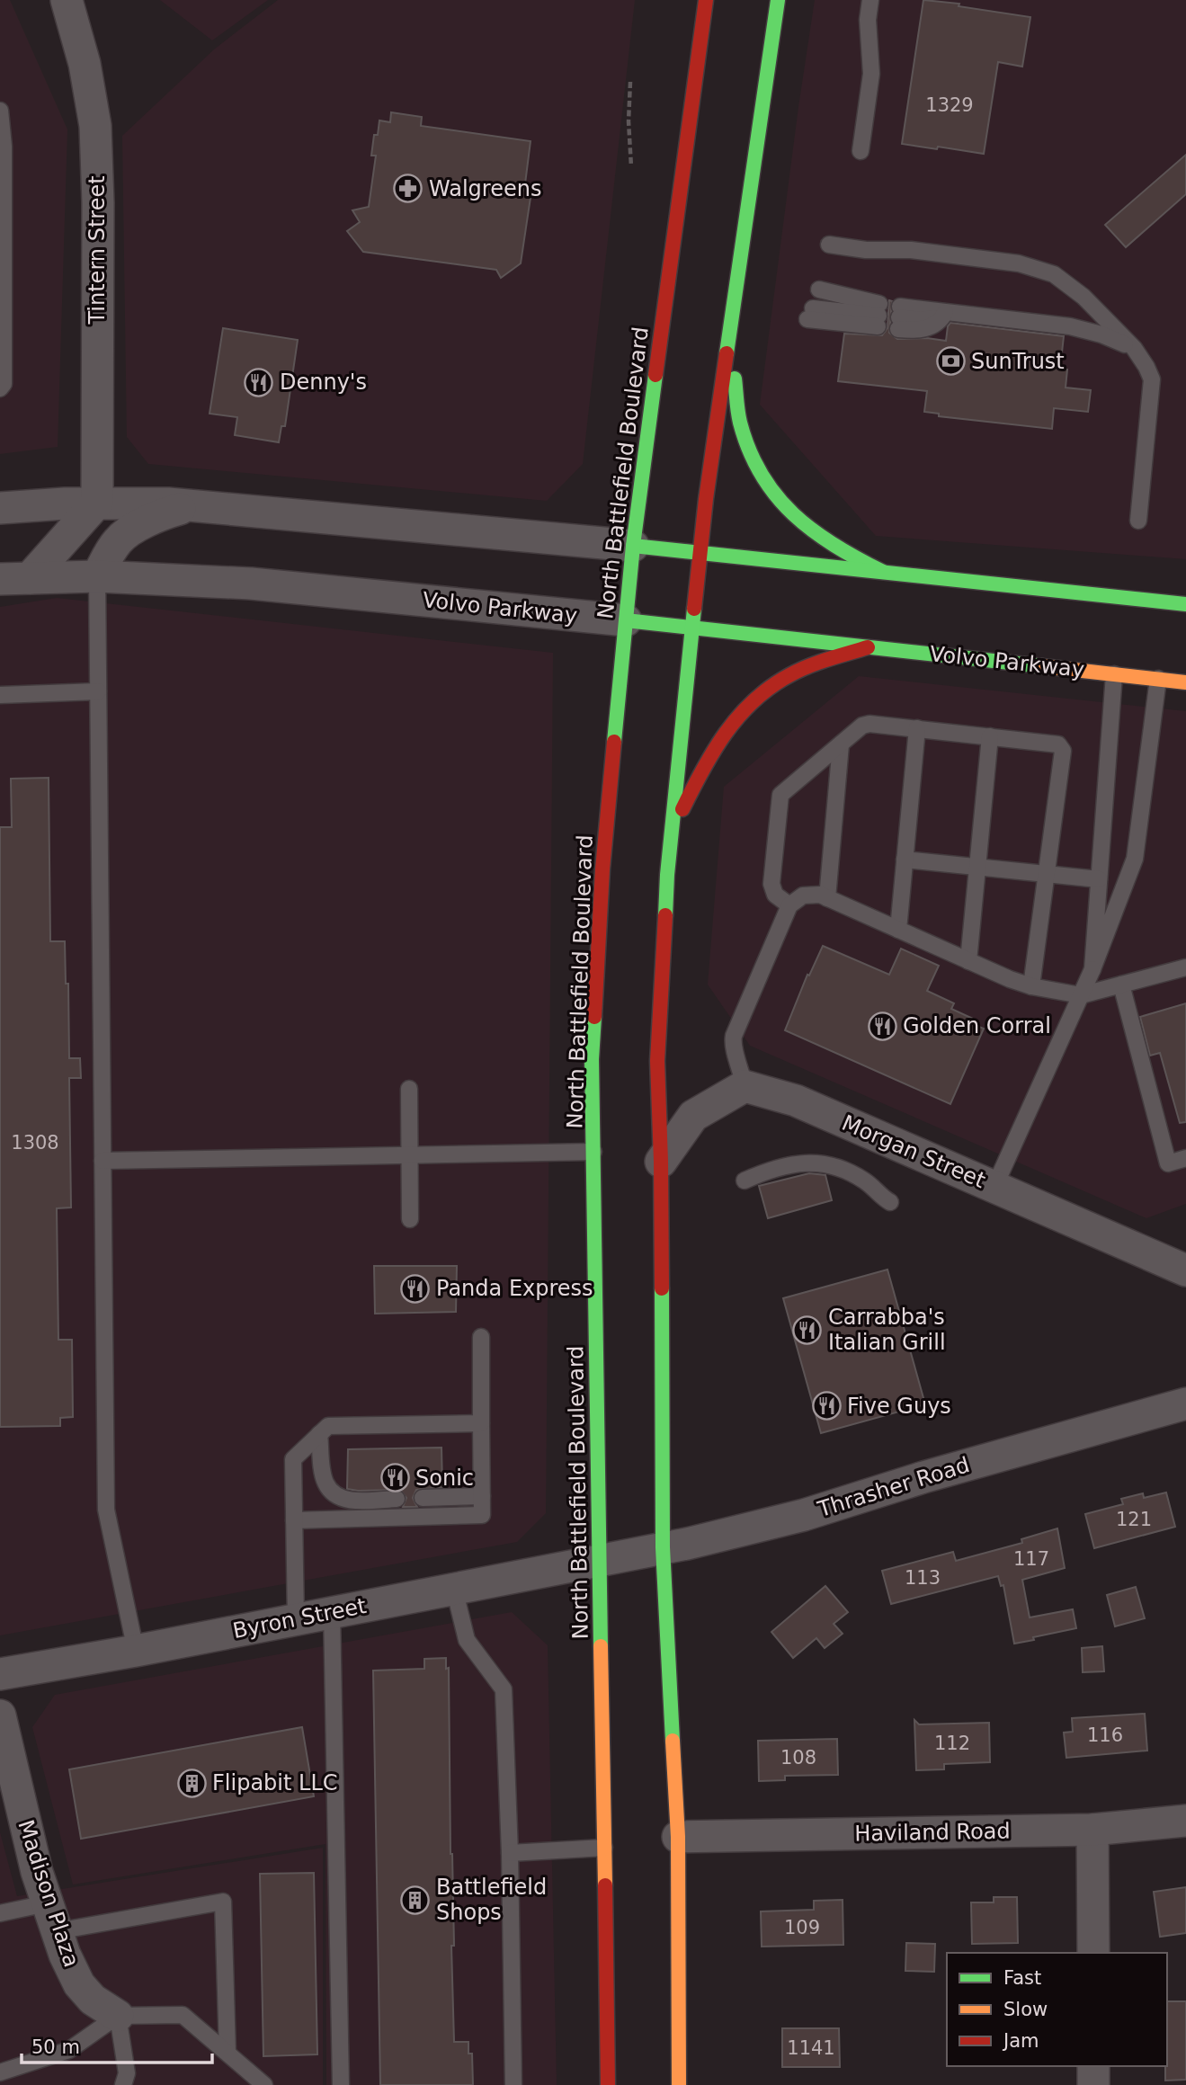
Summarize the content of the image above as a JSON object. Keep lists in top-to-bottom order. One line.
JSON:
{"streets":{"main road":["North Battlefield Boulevard","Volvo Parkway"],"street":["Tintern Street","Morgan Street","Thrasher Road","Byron Street","Haviland Road","Madison Plaza"]},"crossings":[["North Battlefield Boulevard","Volvo Parkway"],["North Battlefield Boulevard","Thrasher Road"],["North Battlefield Boulevard","Byron Street"],["Thrasher Road","Byron Street"]],"places":{"pharmacy":["Walgreens"],"bank":["SunTrust"],"restaurant":["Denny's","Golden Corral","Panda Express","Carrabba's Italian Grill","Five Guys","Sonic"],"building":["Flipabit LLC","Battlefield Shops"]},"house_numbers":["1329","1308","121","117","113","116","112","108","109","1141"],"legend":["Fast","Slow","Jam"],"scale_bar":"50 m"}
